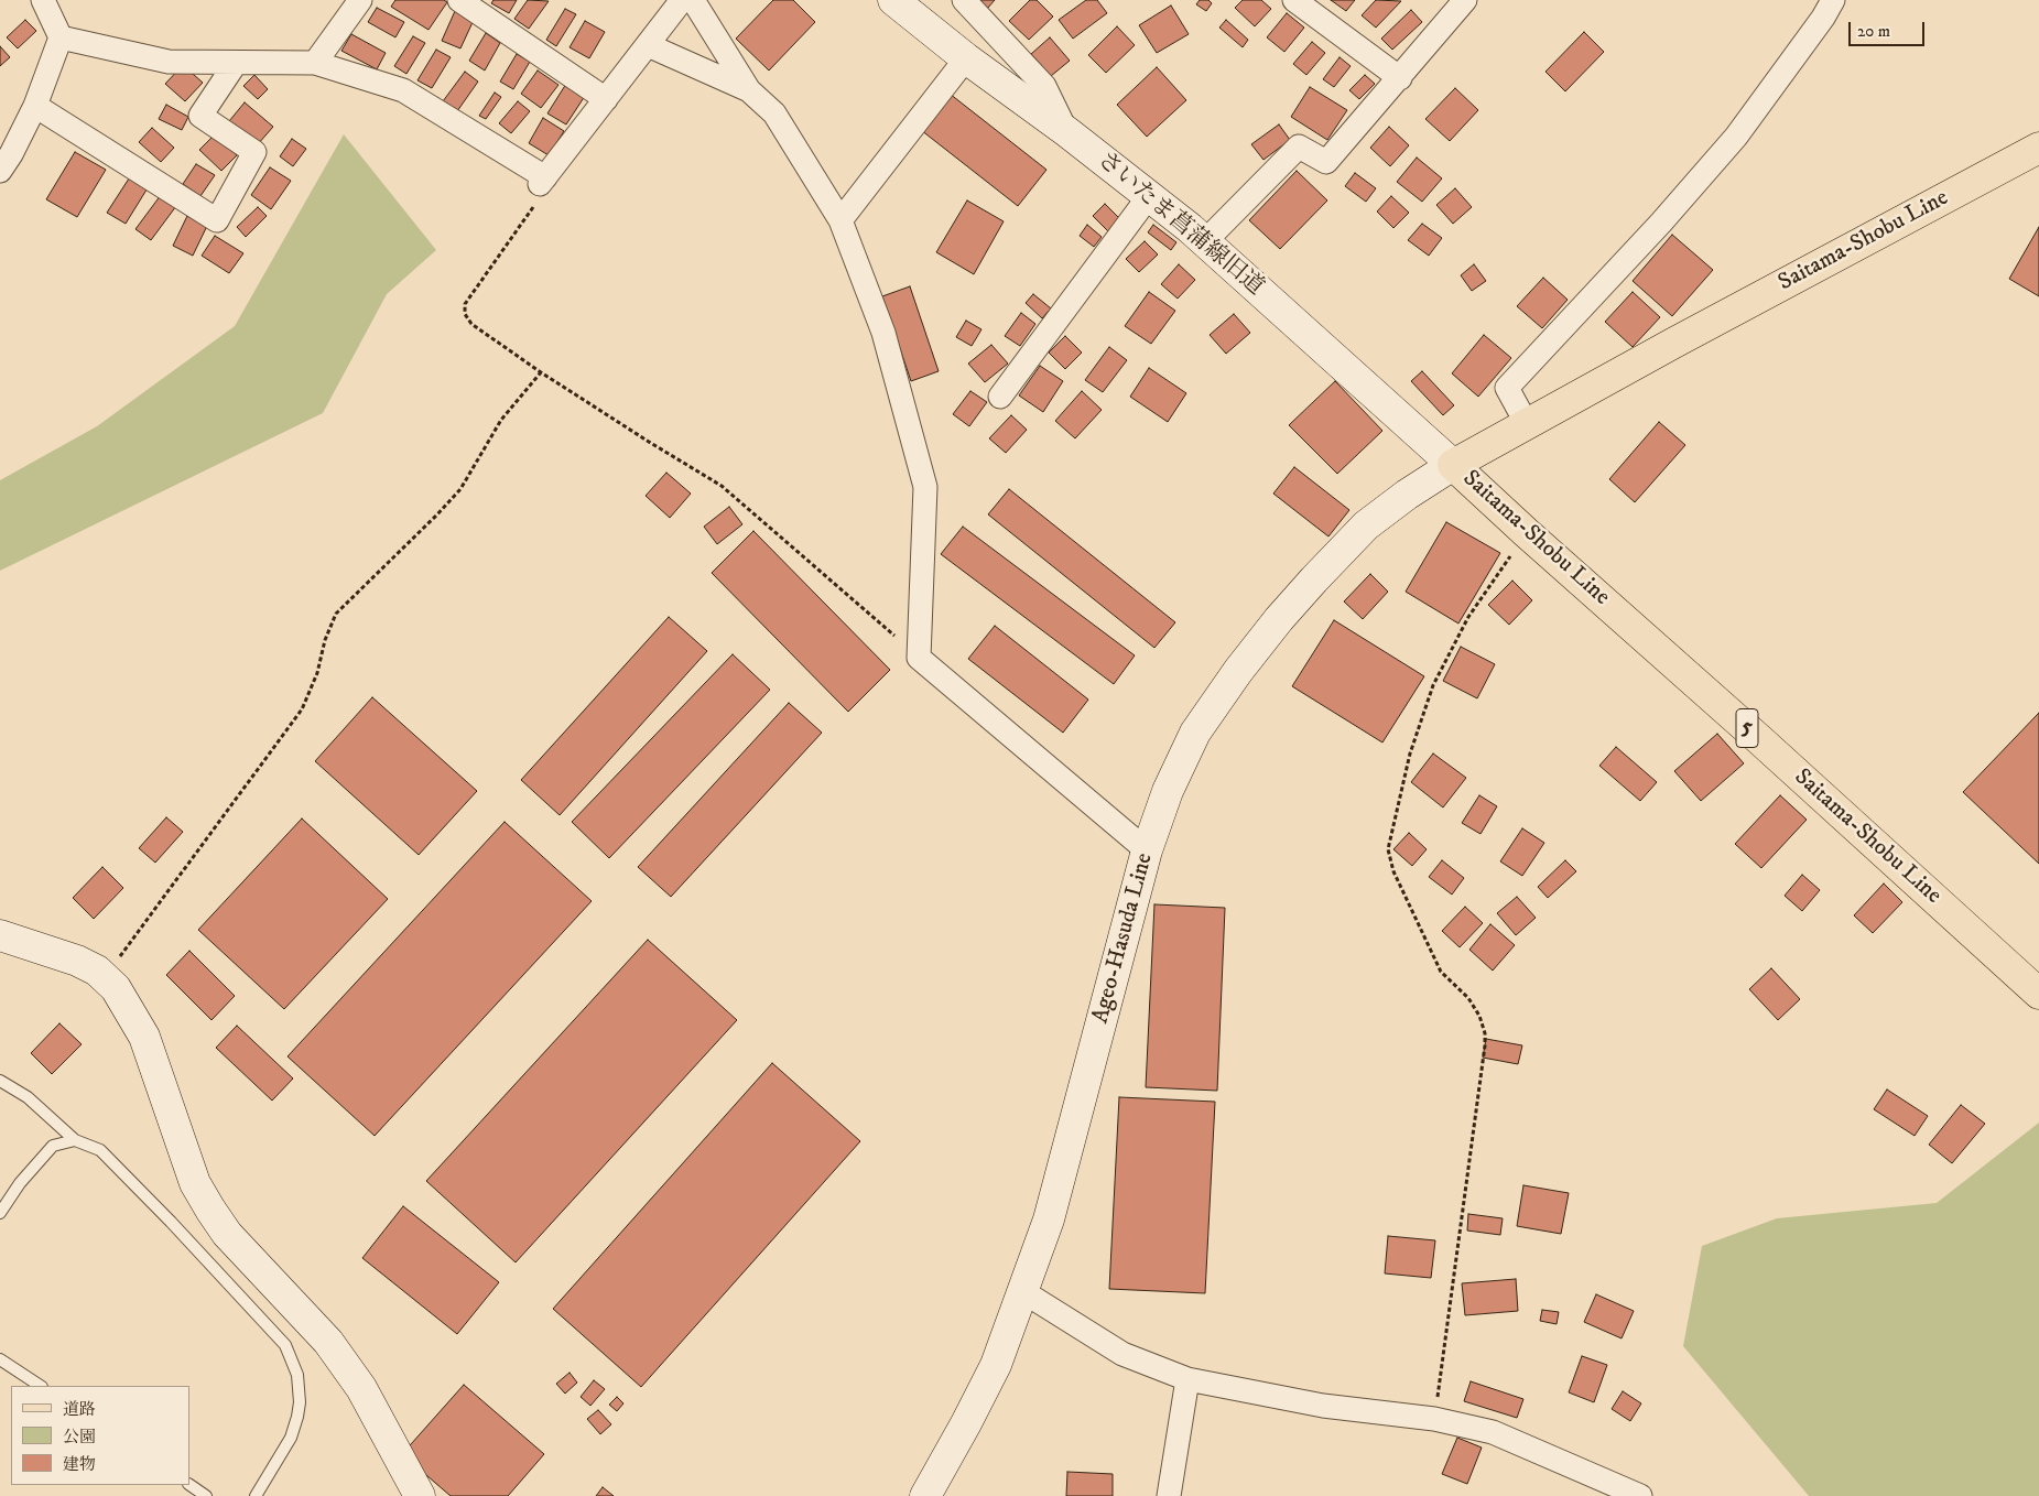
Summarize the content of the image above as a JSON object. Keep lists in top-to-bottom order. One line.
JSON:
{"streets":{"main road":["Saitama-Shobu Line","5"],"street":["さいたま菖蒲線旧道","Ageo-Hasuda Line"]},"crossings":[["さいたま菖蒲線旧道","Saitama-Shobu Line"],["さいたま菖蒲線旧道","Ageo-Hasuda Line"],["Saitama-Shobu Line","Ageo-Hasuda Line"]],"legend":["道路","公園","建物"],"scale_bar":"20 m"}
